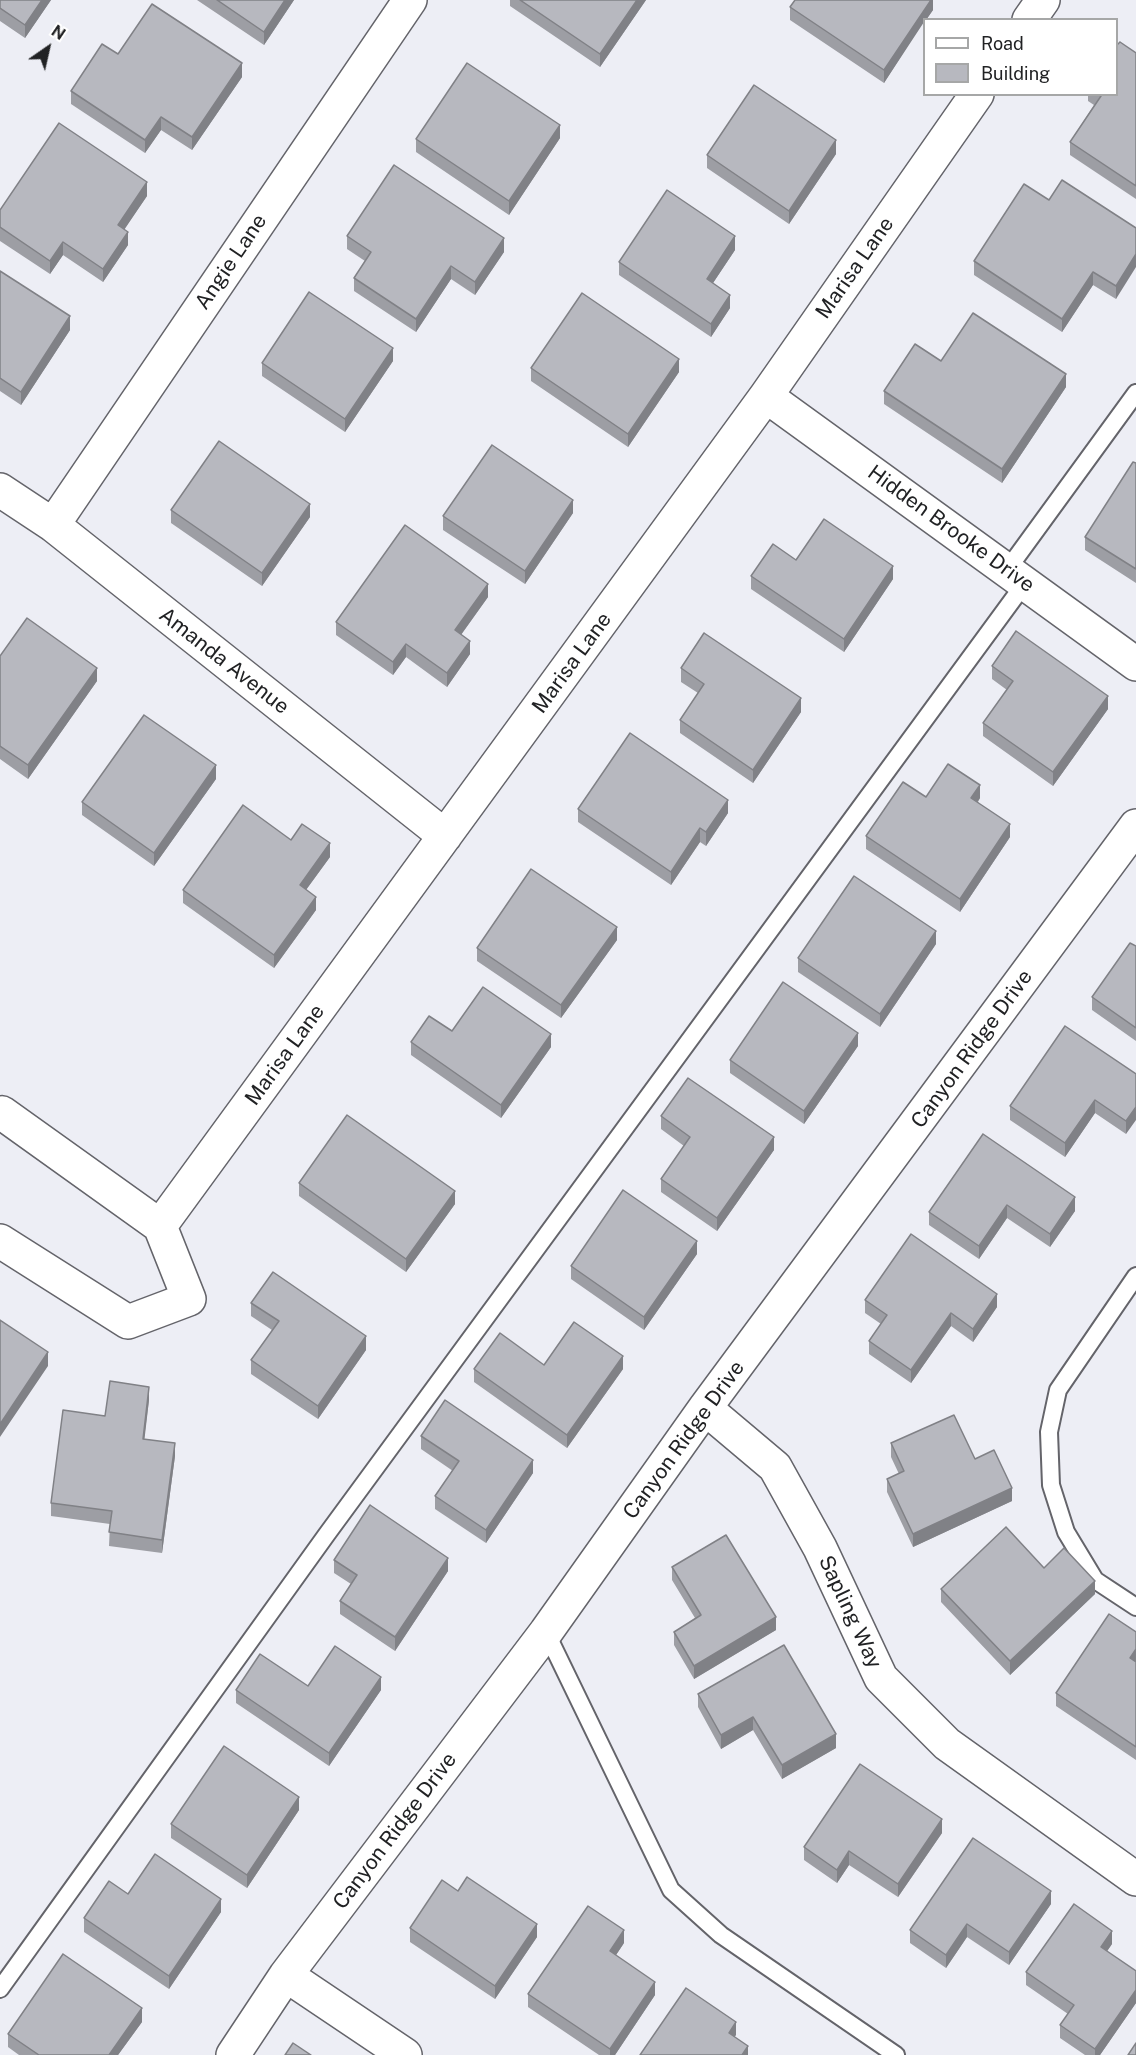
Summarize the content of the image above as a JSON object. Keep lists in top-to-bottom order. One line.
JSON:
{"streets":{"street":["Angie Lane","Marisa Lane","Hidden Brooke Drive","Amanda Avenue","Canyon Ridge Drive","Sapling Way"]},"crossings":[["Angie Lane","Amanda Avenue"],["Marisa Lane","Hidden Brooke Drive"],["Marisa Lane","Amanda Avenue"],["Canyon Ridge Drive","Sapling Way"]],"legend":["Road","Building"],"north":"top right"}
